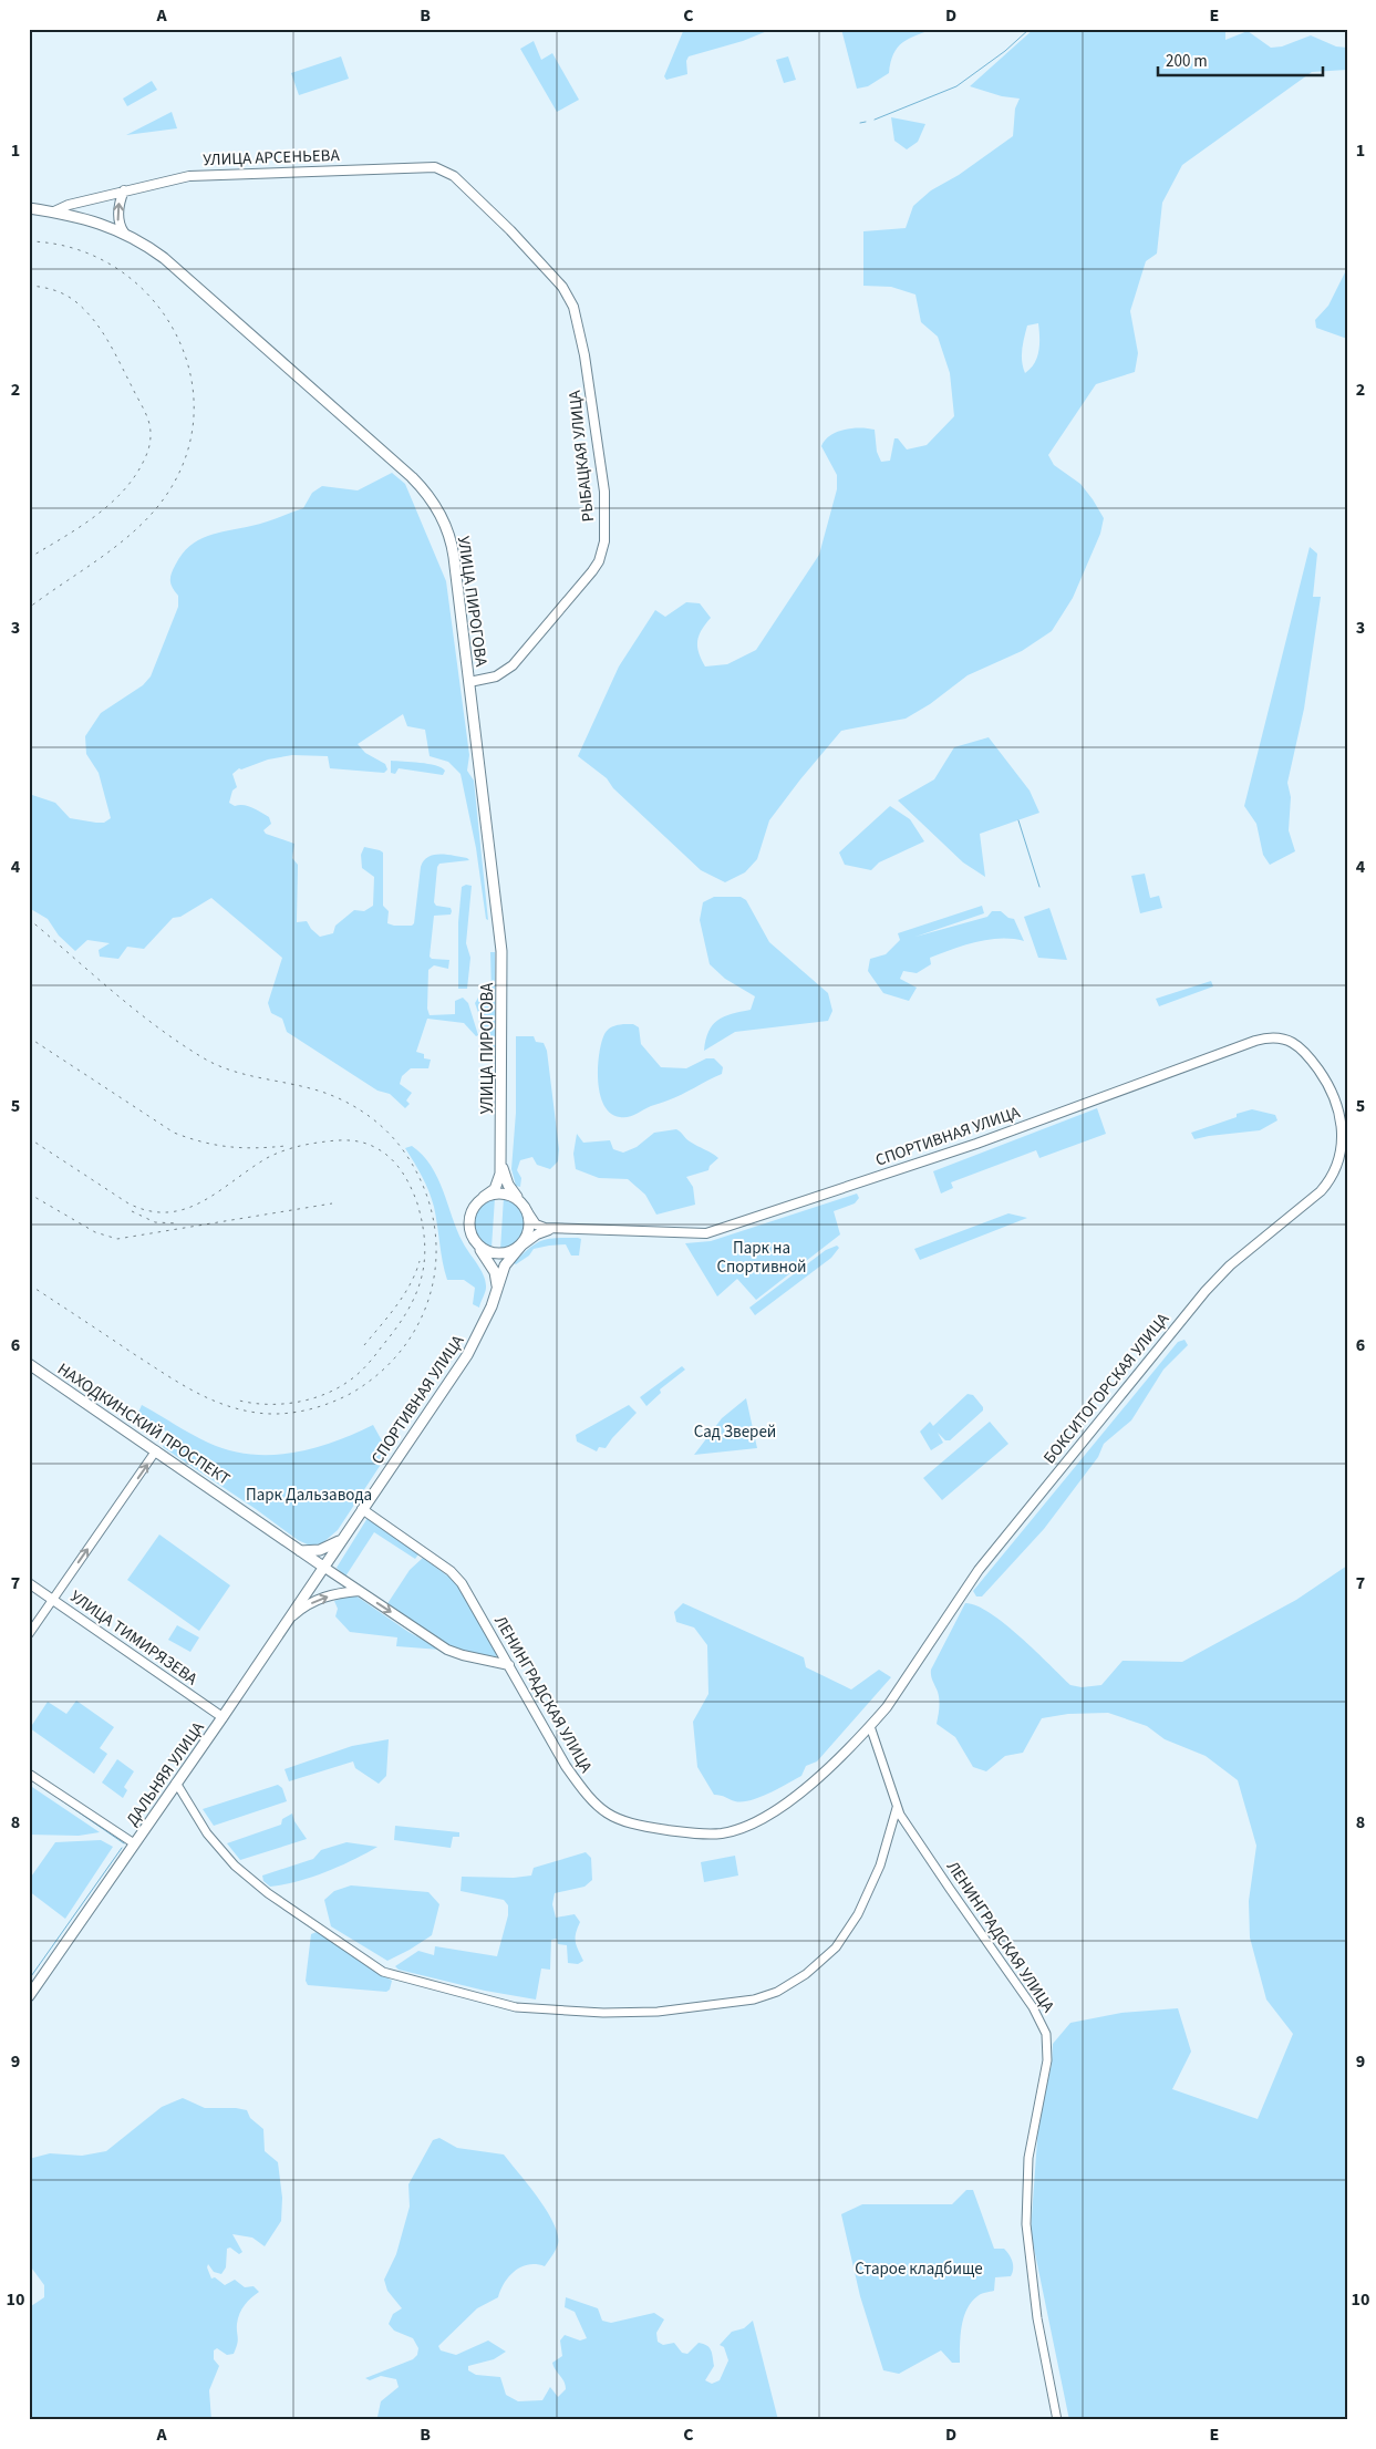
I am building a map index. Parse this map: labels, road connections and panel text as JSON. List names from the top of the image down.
{
  "streets": {
    "main road": [
      "УЛИЦА АРСЕНЬЕВА",
      "РЫБАЦКАЯ УЛИЦА",
      "УЛИЦА ПИРОГОВА",
      "СПОРТИВНАЯ УЛИЦА",
      "БОКСИТОГОРСКАЯ УЛИЦА",
      "НАХОДКИНСКИЙ ПРОСПЕКТ",
      "УЛИЦА ТИМИРЯЗЕВА",
      "ЛЕНИНГРАДСКАЯ УЛИЦА",
      "ДАЛЬНЯЯ УЛИЦА"
    ]
  },
  "crossings": [
    ["УЛИЦА АРСЕНЬЕВА", "РЫБАЦКАЯ УЛИЦА"],
    ["УЛИЦА АРСЕНЬЕВА", "УЛИЦА ПИРОГОВА"],
    ["РЫБАЦКАЯ УЛИЦА", "УЛИЦА ПИРОГОВА"],
    ["УЛИЦА ПИРОГОВА", "СПОРТИВНАЯ УЛИЦА"],
    ["СПОРТИВНАЯ УЛИЦА", "БОКСИТОГОРСКАЯ УЛИЦА"],
    ["СПОРТИВНАЯ УЛИЦА", "НАХОДКИНСКИЙ ПРОСПЕКТ"],
    ["СПОРТИВНАЯ УЛИЦА", "ЛЕНИНГРАДСКАЯ УЛИЦА"],
    ["СПОРТИВНАЯ УЛИЦА", "ДАЛЬНЯЯ УЛИЦА"],
    ["БОКСИТОГОРСКАЯ УЛИЦА", "ЛЕНИНГРАДСКАЯ УЛИЦА"],
    ["НАХОДКИНСКИЙ ПРОСПЕКТ", "ДАЛЬНЯЯ УЛИЦА"],
    ["УЛИЦА ТИМИРЯЗЕВА", "ДАЛЬНЯЯ УЛИЦА"]
  ],
  "parks": [
    "Парк на Спортивной",
    "Сад Зверей",
    "Парк Дальзавода",
    "Старое кладбище"
  ],
  "scale_bar": "200 m",
  "grid": {
    "columns": [
      "A",
      "B",
      "C",
      "D",
      "E"
    ],
    "rows": [
      "1",
      "2",
      "3",
      "4",
      "5",
      "6",
      "7",
      "8",
      "9",
      "10"
    ]
  }
}
